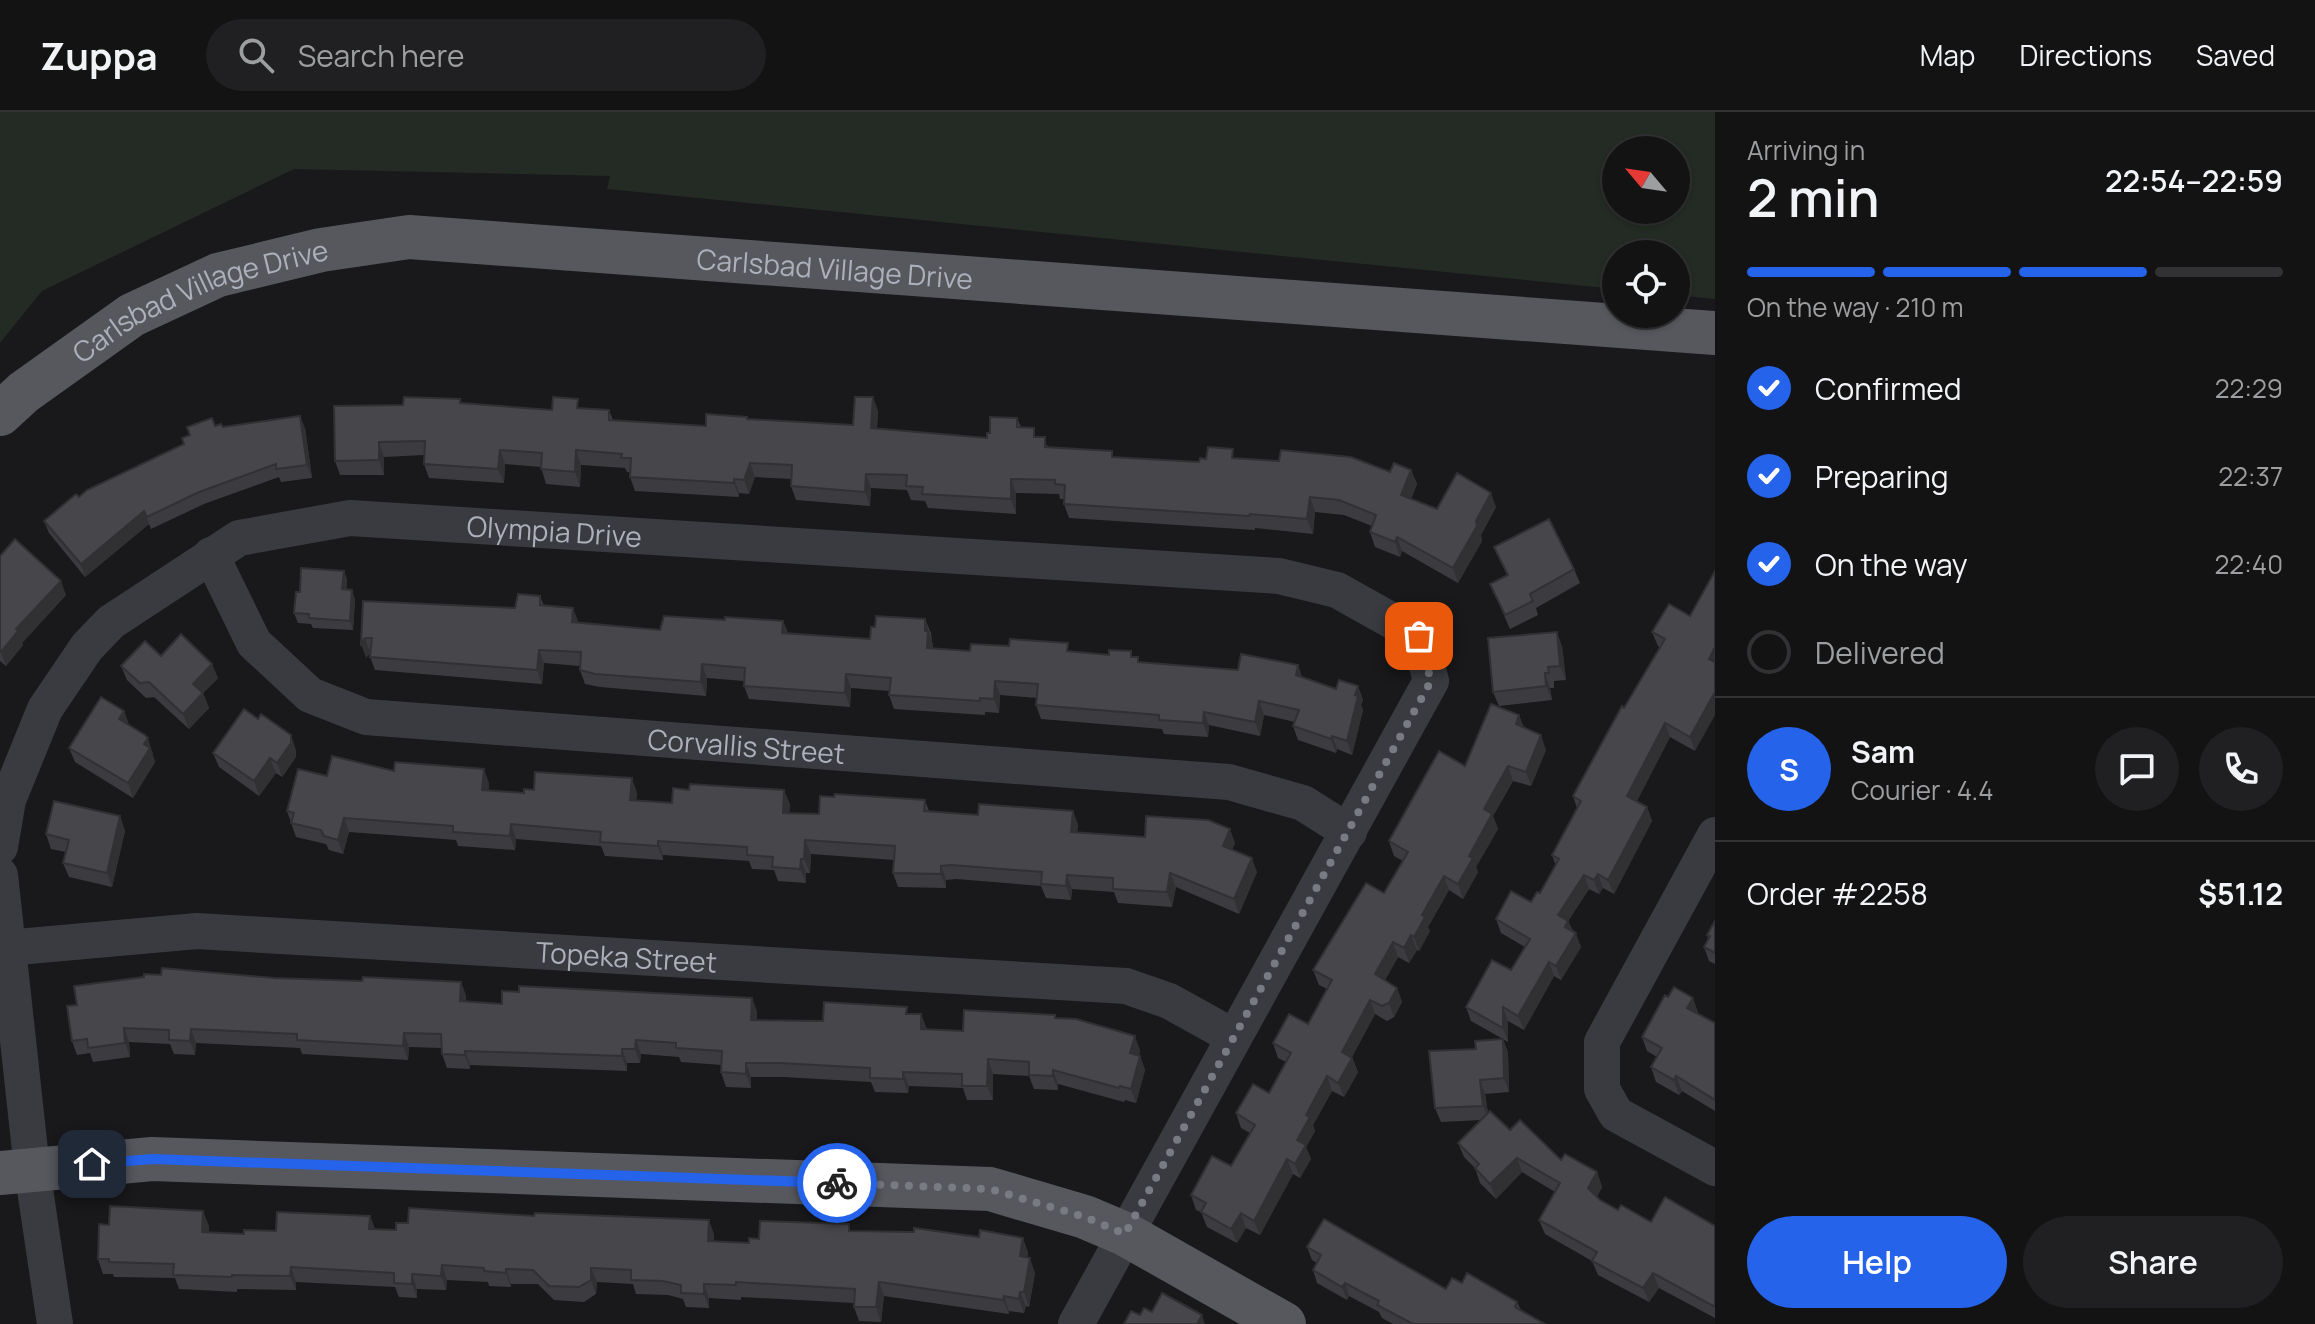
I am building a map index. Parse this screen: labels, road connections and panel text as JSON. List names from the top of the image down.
{
  "streets": {
    "main road": ["Carlsbad Village Drive"],
    "street": ["Olympia Drive", "Corvallis Street", "Topeka Street"]
  },
  "crossings": [
    ["Olympia Drive", "Corvallis Street"],
    ["Olympia Drive", "Topeka Street"]
  ],
  "north": "top left",
  "page": {
    "header": "Zuppa",
    "search": "Search here",
    "nav": ["Map", "Directions", "Saved"],
    "heading": ["2 min", "Arriving in", "22:54–22:59"],
    "panel": [
      "Sam",
      "Courier · 4.4",
      "Order #2258",
      "$51.12"
    ],
    "bar": "On the way · 210 m",
    "list": [
      ["Confirmed", "22:29"],
      ["Preparing", "22:37"],
      ["On the way", "22:40"],
      "Delivered"
    ],
    "round": "S",
    "buttons": ["Help", "Share"]
  }
}
